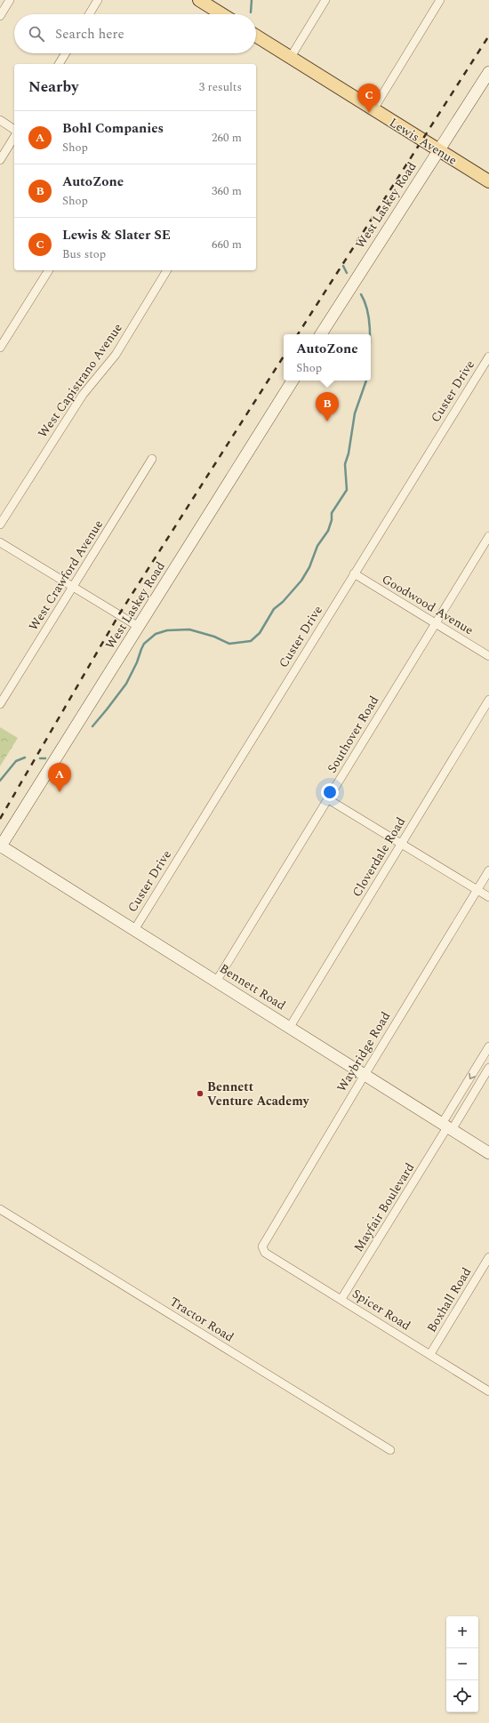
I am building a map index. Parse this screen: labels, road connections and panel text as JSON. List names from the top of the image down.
{
  "streets": {
    "main road": ["Lewis Avenue", "West Laskey Road", "Bennett Road"],
    "street": [
      "West Capistrano Avenue",
      "Custer Drive",
      "West Crawford Avenue",
      "Goodwood Avenue",
      "Southover Road",
      "Cloverdale Road",
      "Waybridge Road",
      "Mayfair Boulevard",
      "Boxhall Road",
      "Spicer Road",
      "Tractor Road"
    ]
  },
  "crossings": [
    ["Lewis Avenue", "West Laskey Road"],
    ["West Laskey Road", "Bennett Road"],
    ["Custer Drive", "Goodwood Avenue"],
    ["Custer Drive", "Bennett Road"],
    ["Goodwood Avenue", "Southover Road"],
    ["Southover Road", "Bennett Road"],
    ["Cloverdale Road", "Bennett Road"],
    ["Bennett Road", "Waybridge Road"],
    ["Bennett Road", "Mayfair Boulevard"],
    ["Waybridge Road", "Spicer Road"],
    ["Mayfair Boulevard", "Spicer Road"],
    ["Boxhall Road", "Spicer Road"]
  ],
  "places": ["Bennett Venture Academy"],
  "page": {
    "search": "Search here",
    "heading": ["Nearby", "3 results"],
    "pins": ["C", "B", "A"],
    "list": [
      {
        "mark": "A",
        "name": "Bohl Companies",
        "note": "Shop",
        "value": "260 m"
      },
      {
        "mark": "B",
        "name": "AutoZone",
        "note": "Shop",
        "value": "360 m"
      },
      {
        "mark": "C",
        "name": "Lewis & Slater SE",
        "note": "Bus stop",
        "value": "660 m"
      }
    ],
    "popup": ["AutoZone", "Shop"],
    "map_buttons": ["+", "−"]
  }
}
